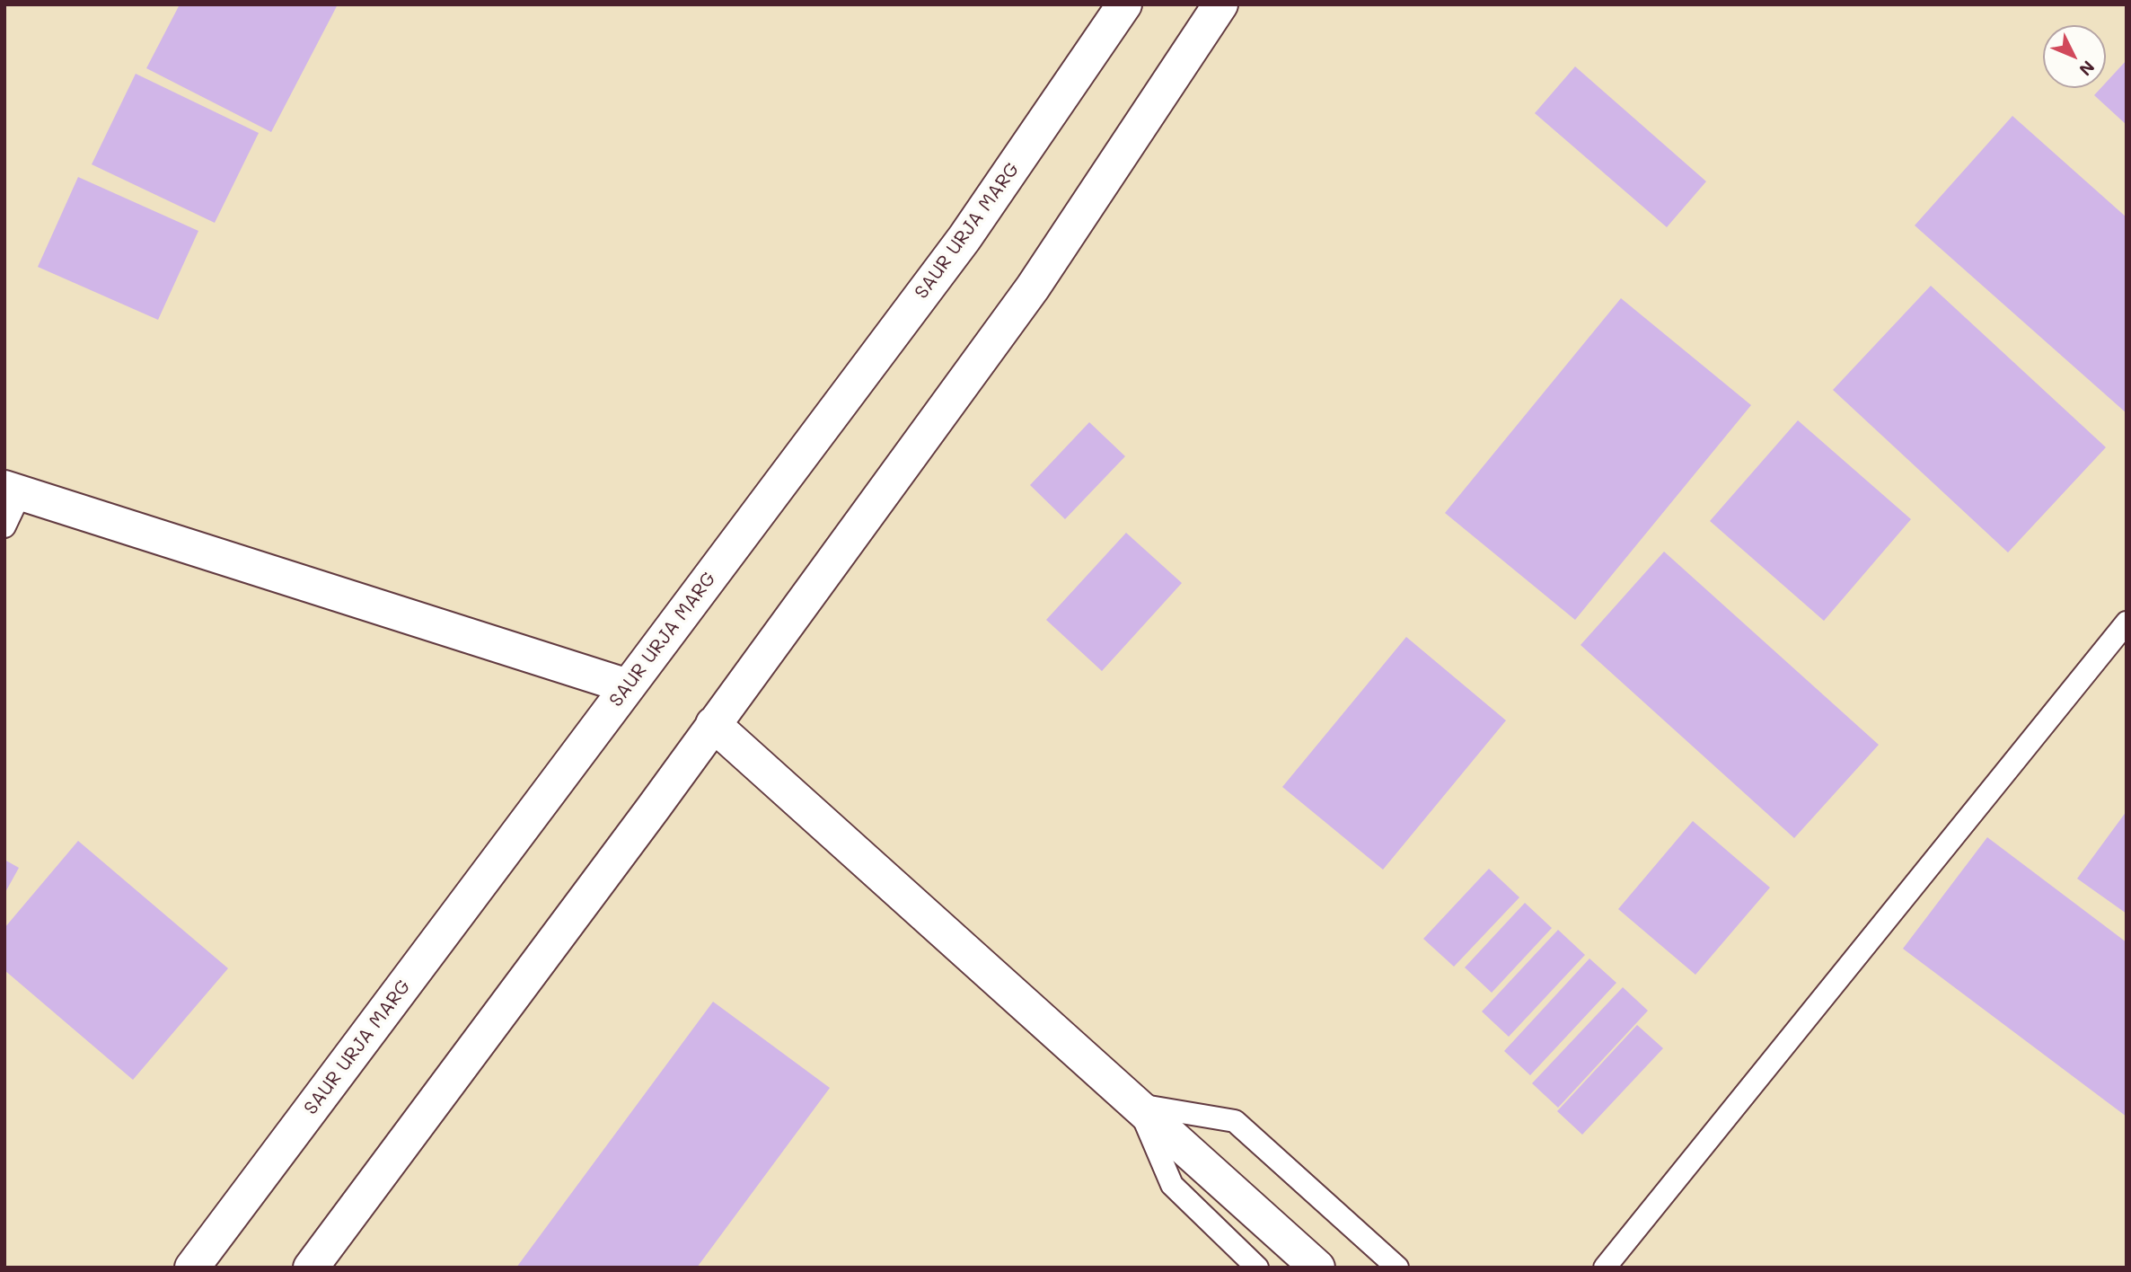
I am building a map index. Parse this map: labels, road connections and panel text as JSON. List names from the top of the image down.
{
  "streets": {
    "street": ["SAUR URJA MARG"]
  },
  "north": "bottom right"
}
